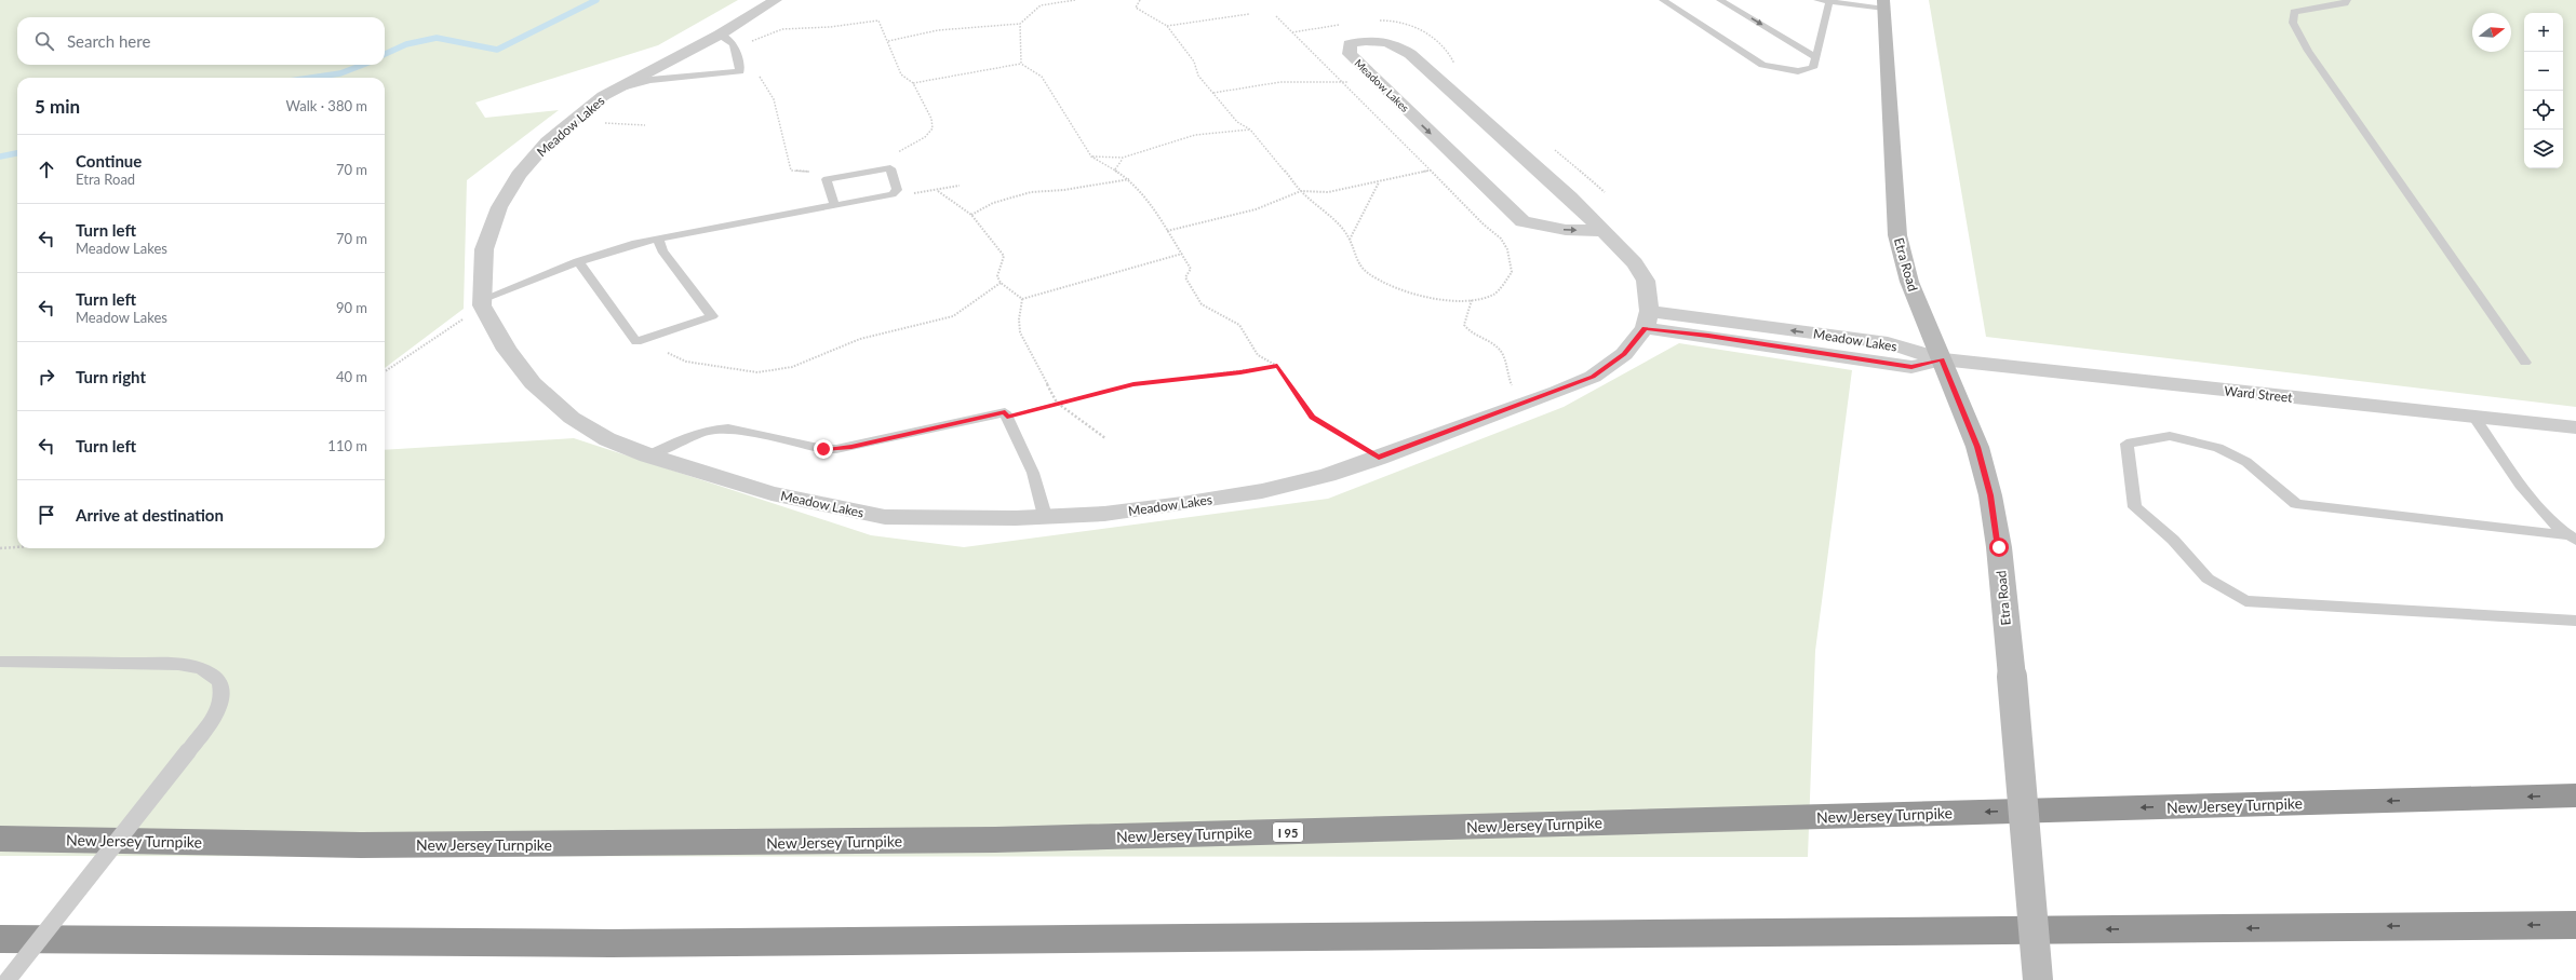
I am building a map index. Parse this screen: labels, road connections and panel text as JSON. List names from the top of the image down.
{
  "streets": {
    "highway": ["New Jersey Turnpike", "I 95"],
    "main road": ["Etra Road"],
    "street": ["Meadow Lakes", "Ward Street"]
  },
  "crossings": [
    ["Meadow Lakes", "Etra Road"],
    ["Meadow Lakes", "Ward Street"],
    ["Etra Road", "Ward Street"]
  ],
  "north": "right",
  "page": {
    "map_buttons": ["+", "−"],
    "search": "Search here",
    "heading": ["5 min", "Walk · 380 m"],
    "list": [
      ["Continue", "Etra Road", "70 m"],
      ["Turn left", "Meadow Lakes", "70 m"],
      ["Turn left", "Meadow Lakes", "90 m"],
      ["Turn right", "40 m"],
      ["Turn left", "110 m"],
      "Arrive at destination"
    ]
  }
}
